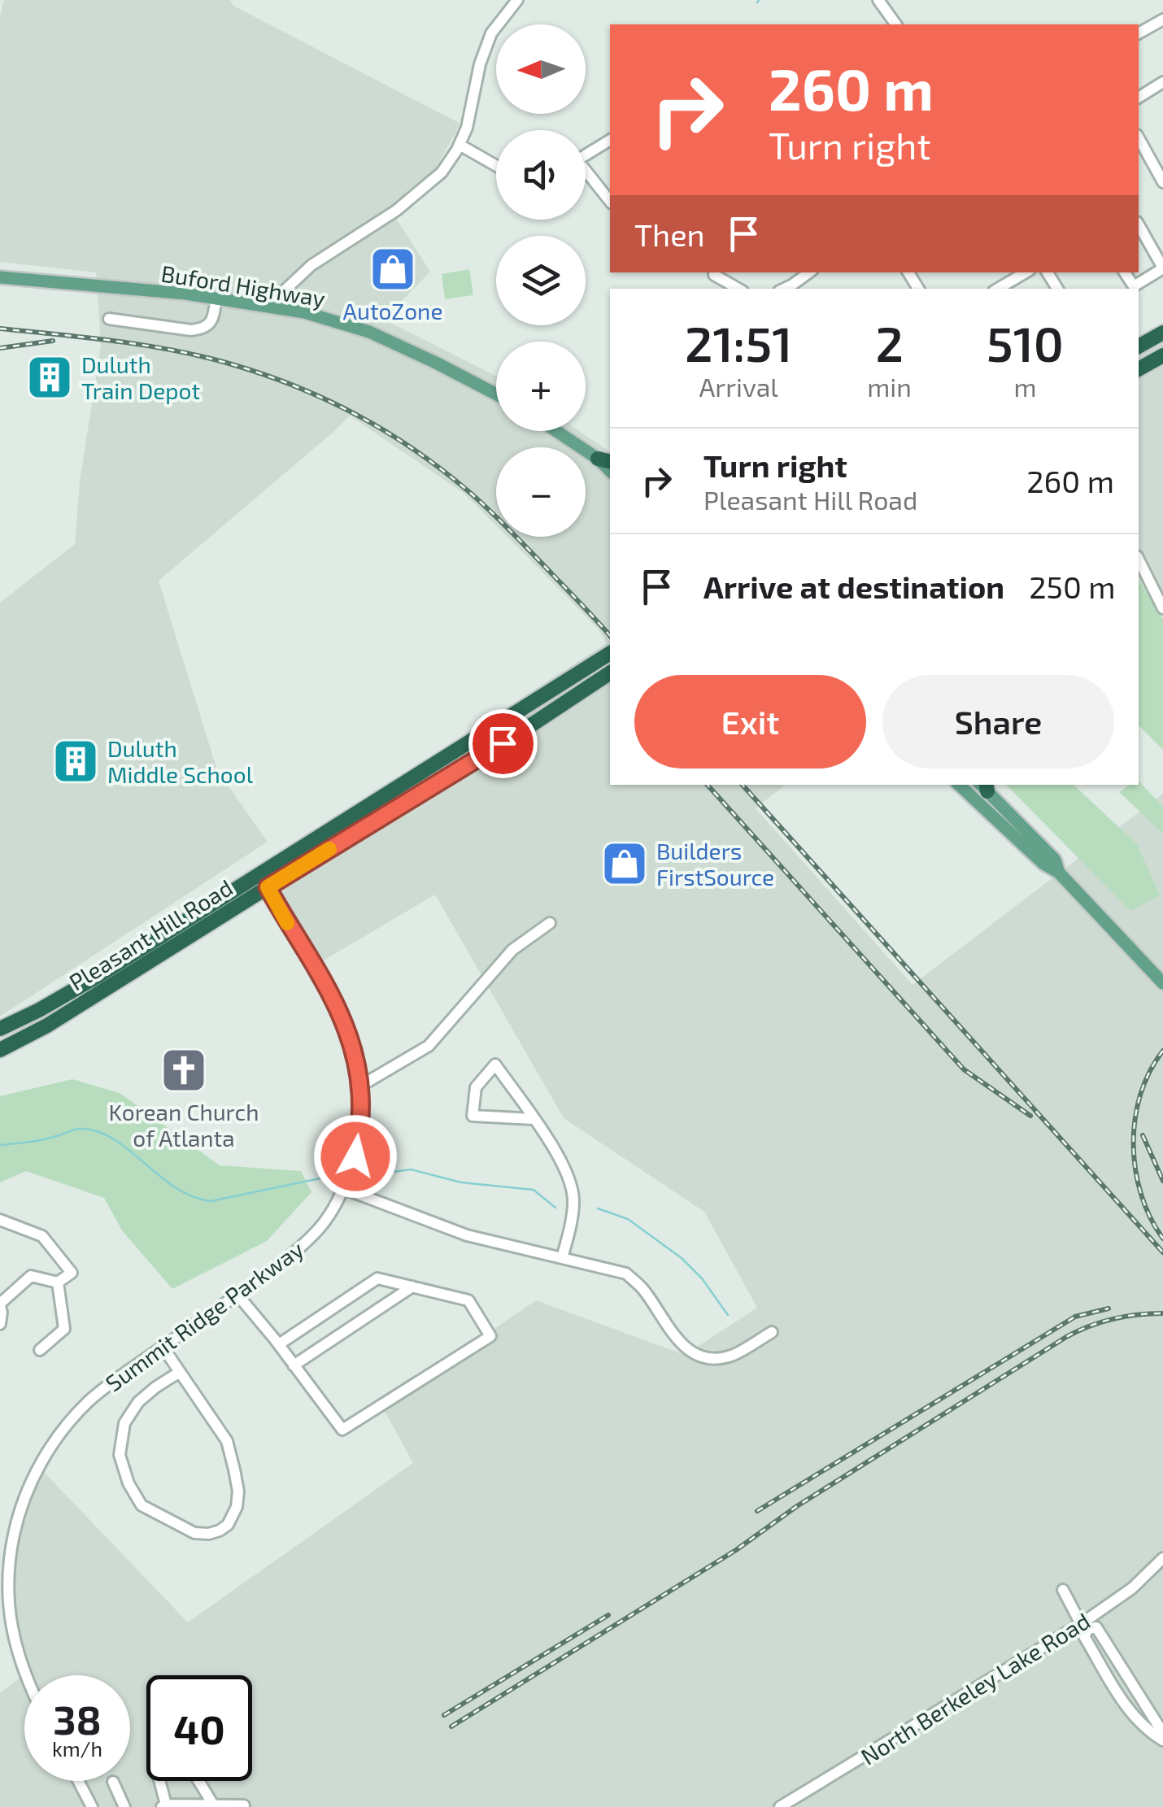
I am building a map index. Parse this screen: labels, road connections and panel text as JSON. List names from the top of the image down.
{
  "streets": {
    "highway": ["Pleasant Hill Road"],
    "main road": ["Buford Highway"],
    "street": ["Summit Ridge Parkway", "North Berkeley Lake Road"]
  },
  "crossings": [
    ["Pleasant Hill Road", "Summit Ridge Parkway"]
  ],
  "places": {
    "shop": ["AutoZone", "Builders FirstSource"],
    "building": ["Duluth Train Depot", "Duluth Middle School"],
    "church": ["Korean Church of Atlanta"]
  },
  "north": "left",
  "page": {
    "map_buttons": ["+", "−"],
    "turn": ["260 m", "Turn right"],
    "then": "Then",
    "eta": [
      "21:51",
      "Arrival",
      "2",
      "min",
      "510",
      "m"
    ],
    "list": [
      {
        "name": "Turn right",
        "note": "Pleasant Hill Road",
        "value": "260 m"
      },
      {
        "name": "Arrive at destination",
        "value": "250 m"
      }
    ],
    "buttons": ["Exit", "Share"],
    "speed": "38 km/h",
    "limit": "40"
  }
}
